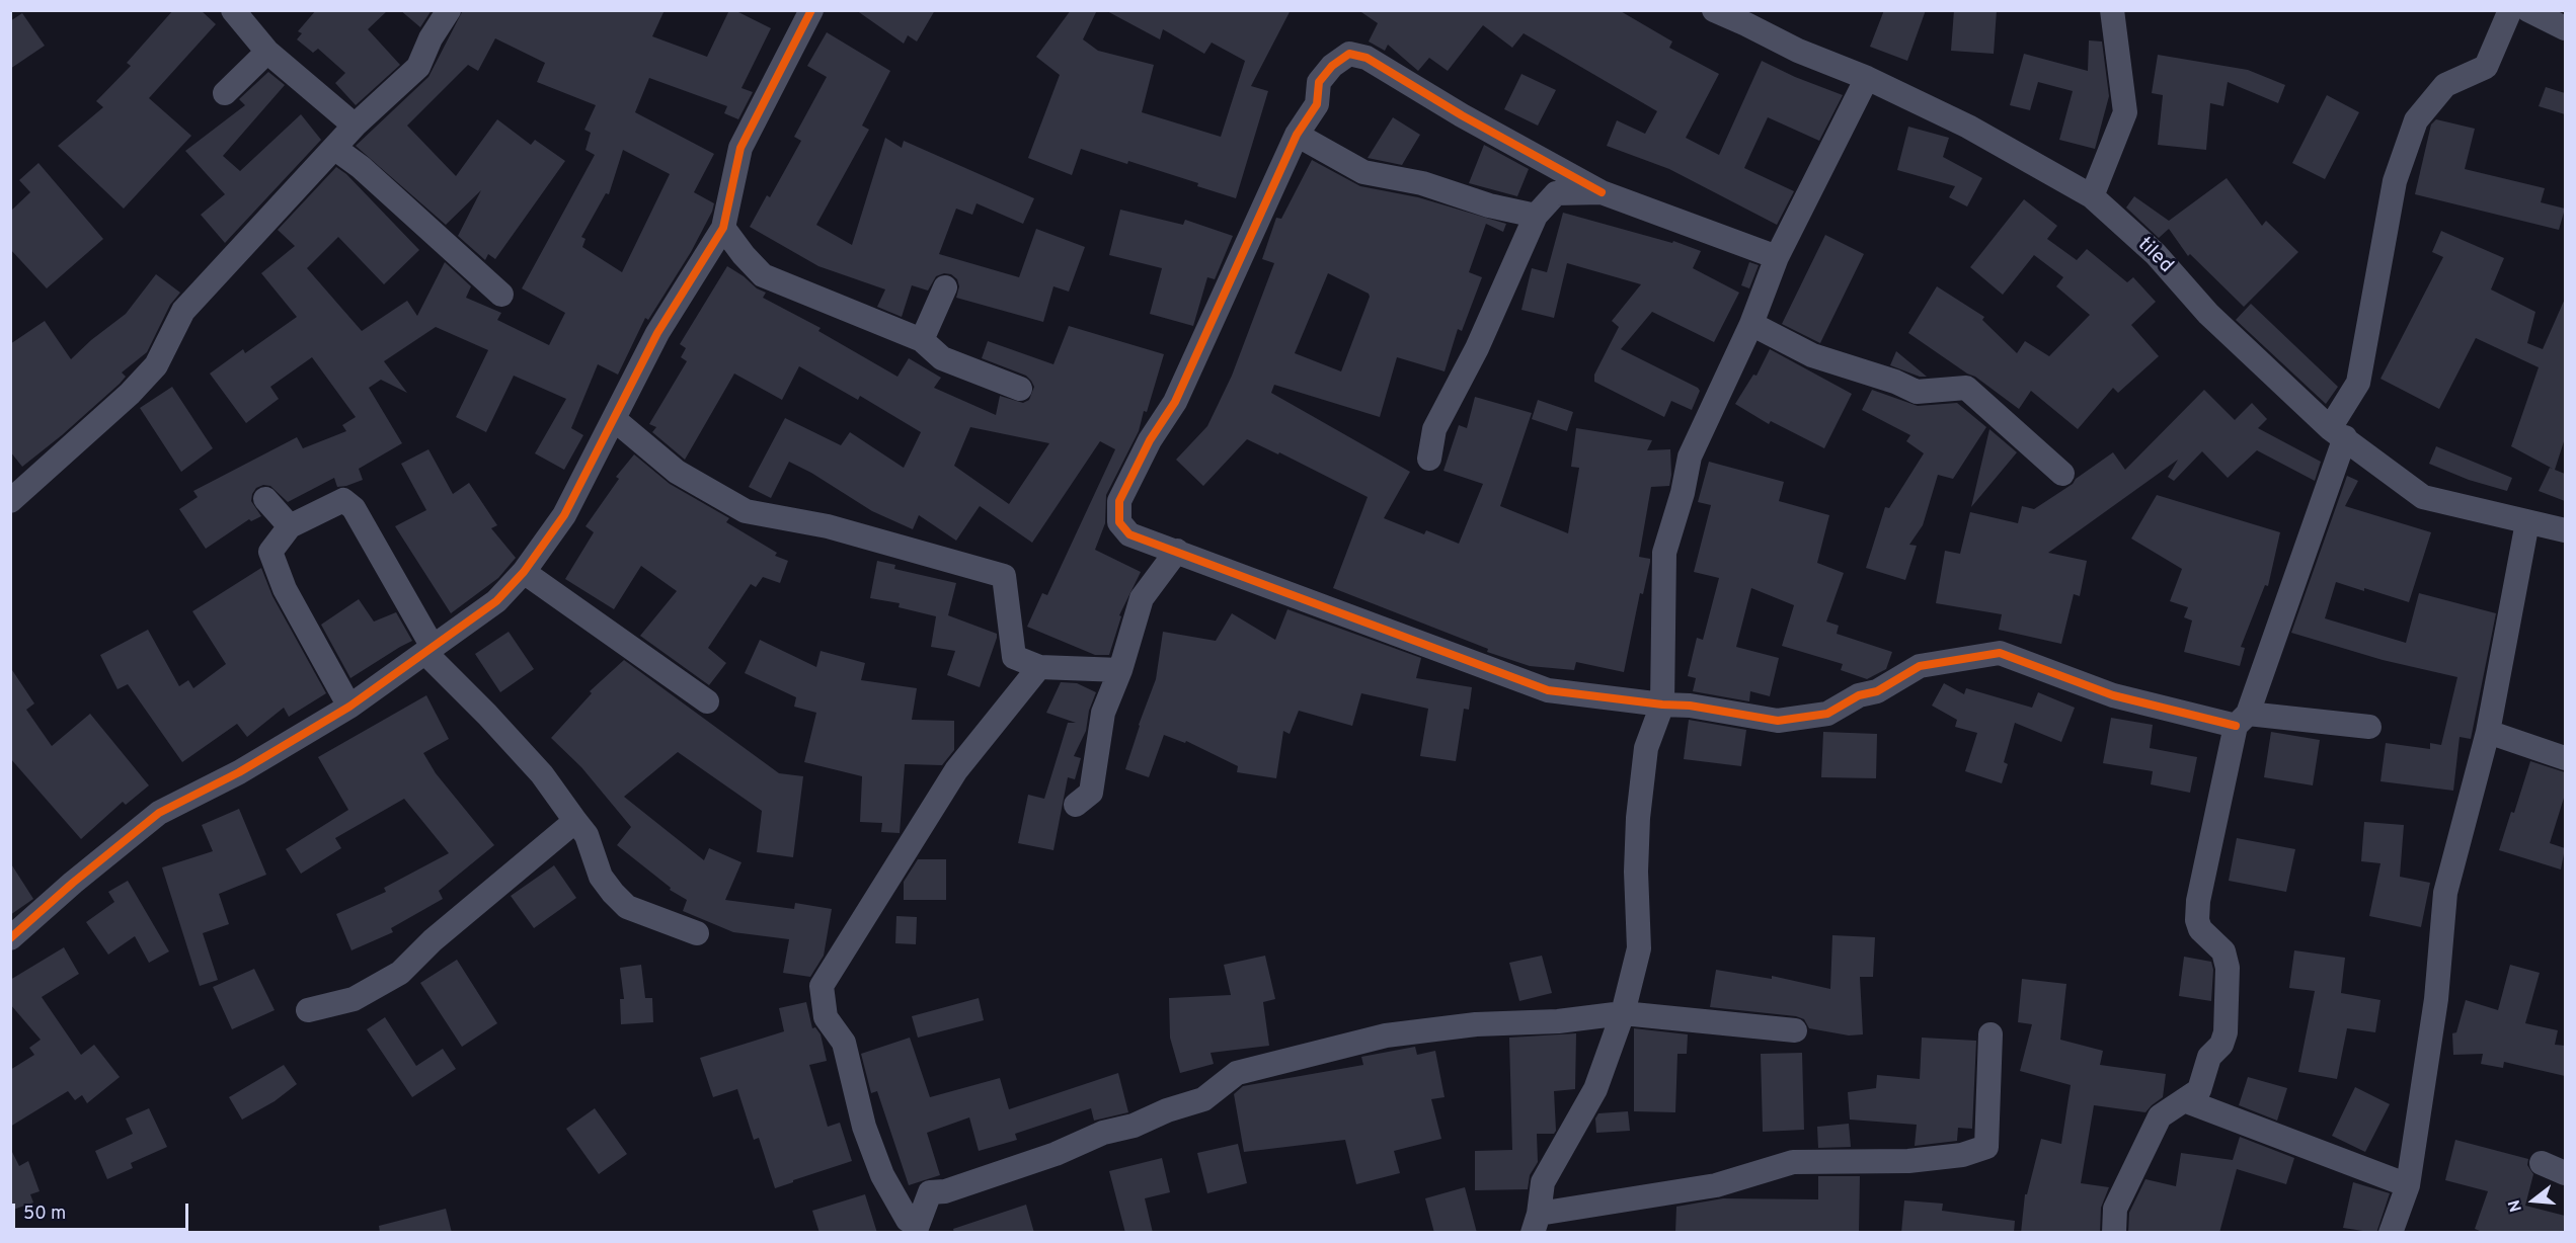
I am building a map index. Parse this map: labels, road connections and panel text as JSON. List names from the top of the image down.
{
  "streets": {
    "street": ["tiled"]
  },
  "scale_bar": "50 m",
  "north": "left"
}
